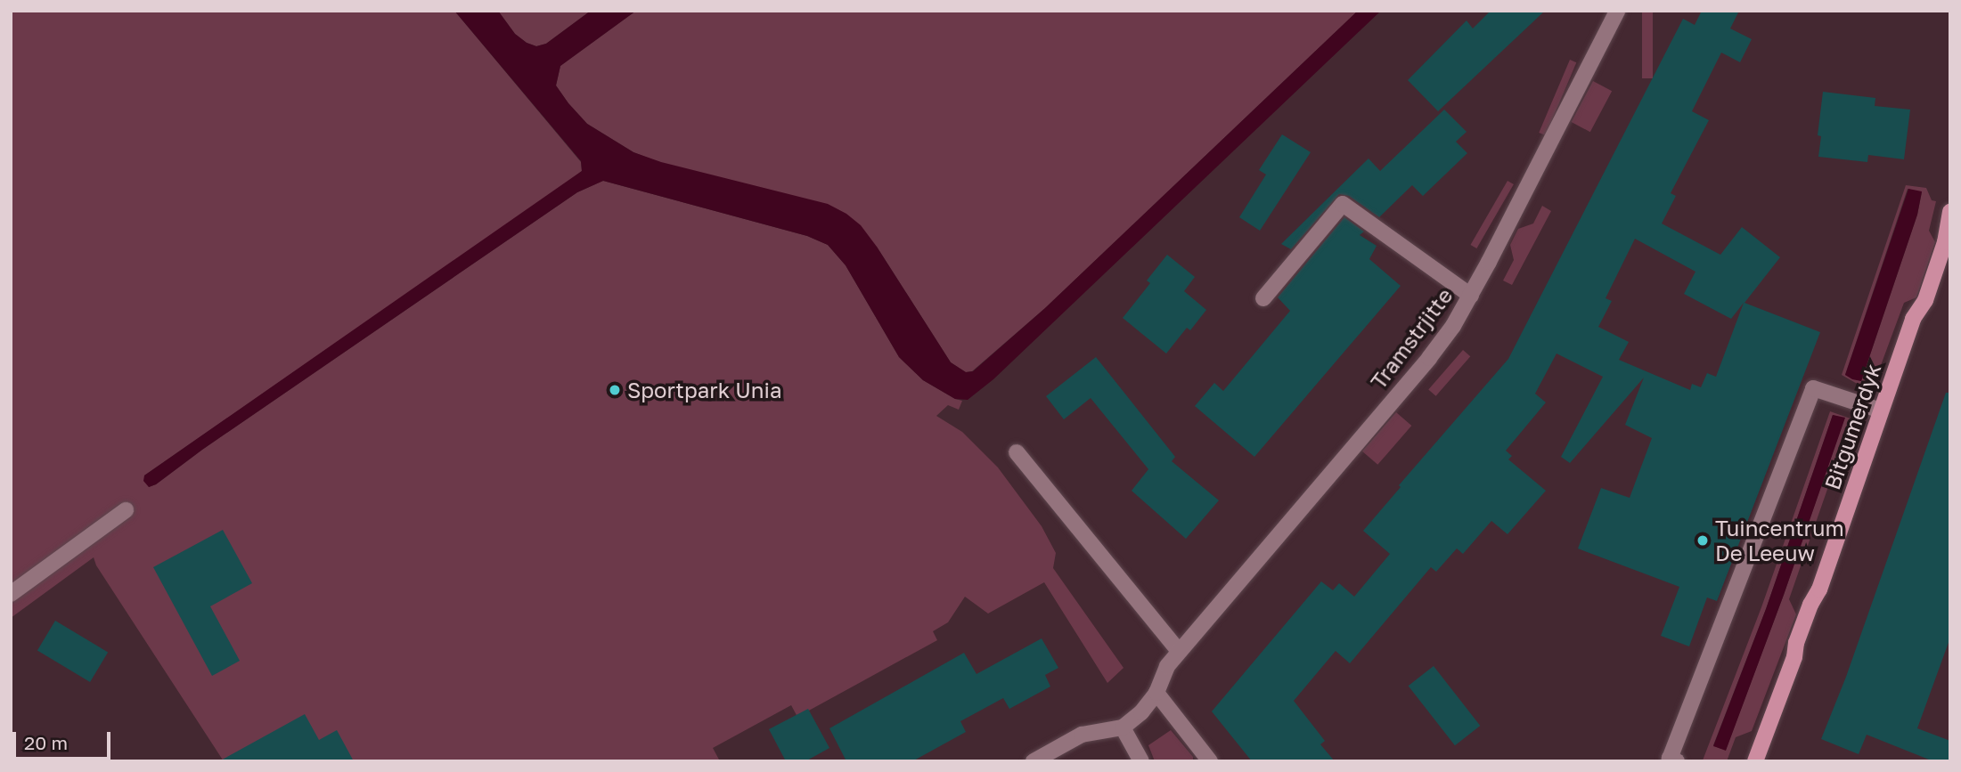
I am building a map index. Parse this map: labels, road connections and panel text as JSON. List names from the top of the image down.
{
  "streets": {
    "main road": ["Bitgumerdyk"],
    "street": ["Tramstrjitte"]
  },
  "places": ["Sportpark Unia", "Tuincentrum De Leeuw"],
  "scale_bar": "20 m"
}
